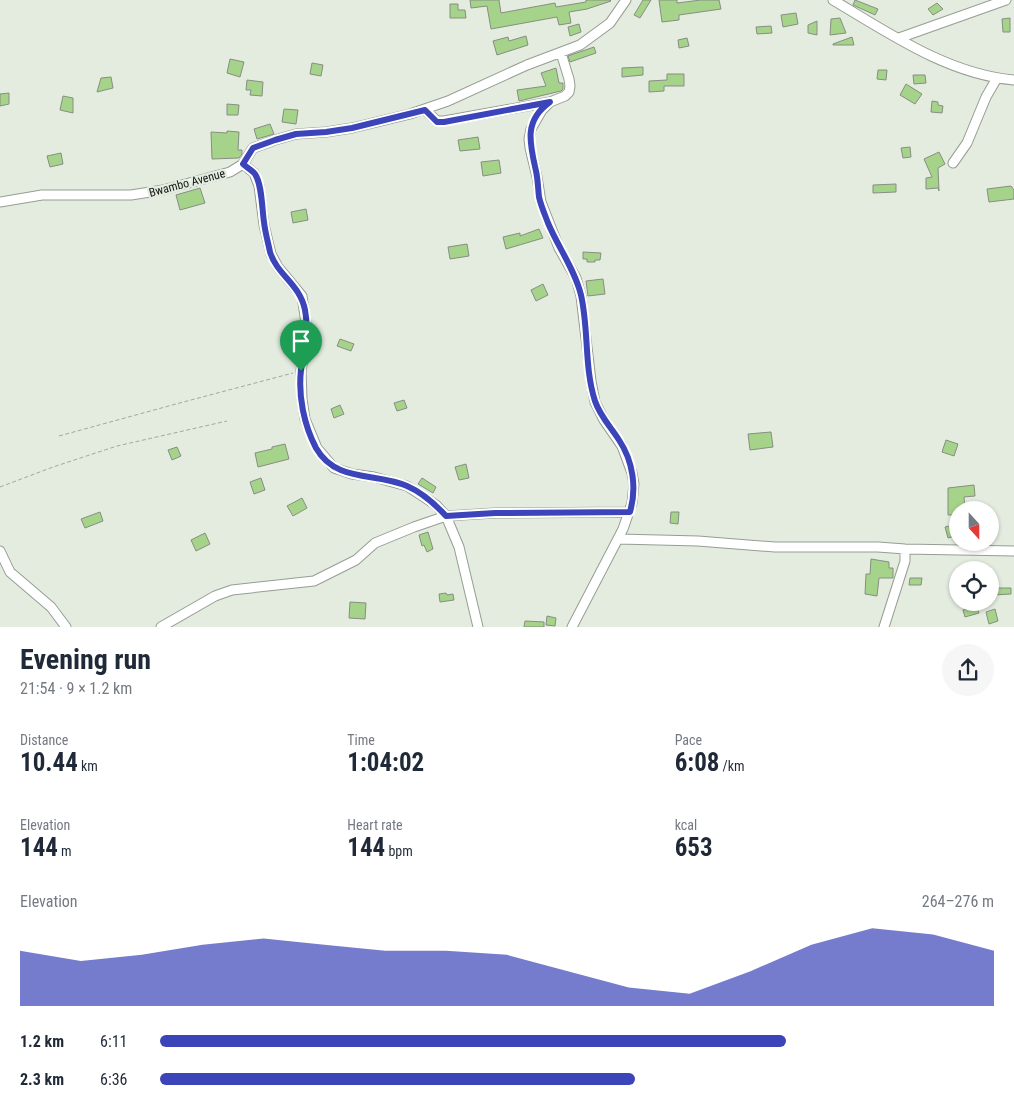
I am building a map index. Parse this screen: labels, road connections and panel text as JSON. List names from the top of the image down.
{
  "streets": {
    "street": ["Bwambo Avenue"]
  },
  "north": "bottom",
  "page": {
    "heading": ["Evening run", "21:54 · 9 × 1.2 km"],
    "stats": [
      ["Distance", "10.44 km"],
      ["Time", "1:04:02"],
      ["Pace", "6:08 /km"],
      ["Elevation", "144 m"],
      ["Heart rate", "144 bpm"],
      ["kcal", "653"]
    ],
    "chart": ["Elevation", "264–276 m"],
    "list": [
      {
        "name": "1.2 km",
        "note": "6:11"
      },
      {
        "name": "2.3 km",
        "note": "6:36"
      }
    ]
  }
}
